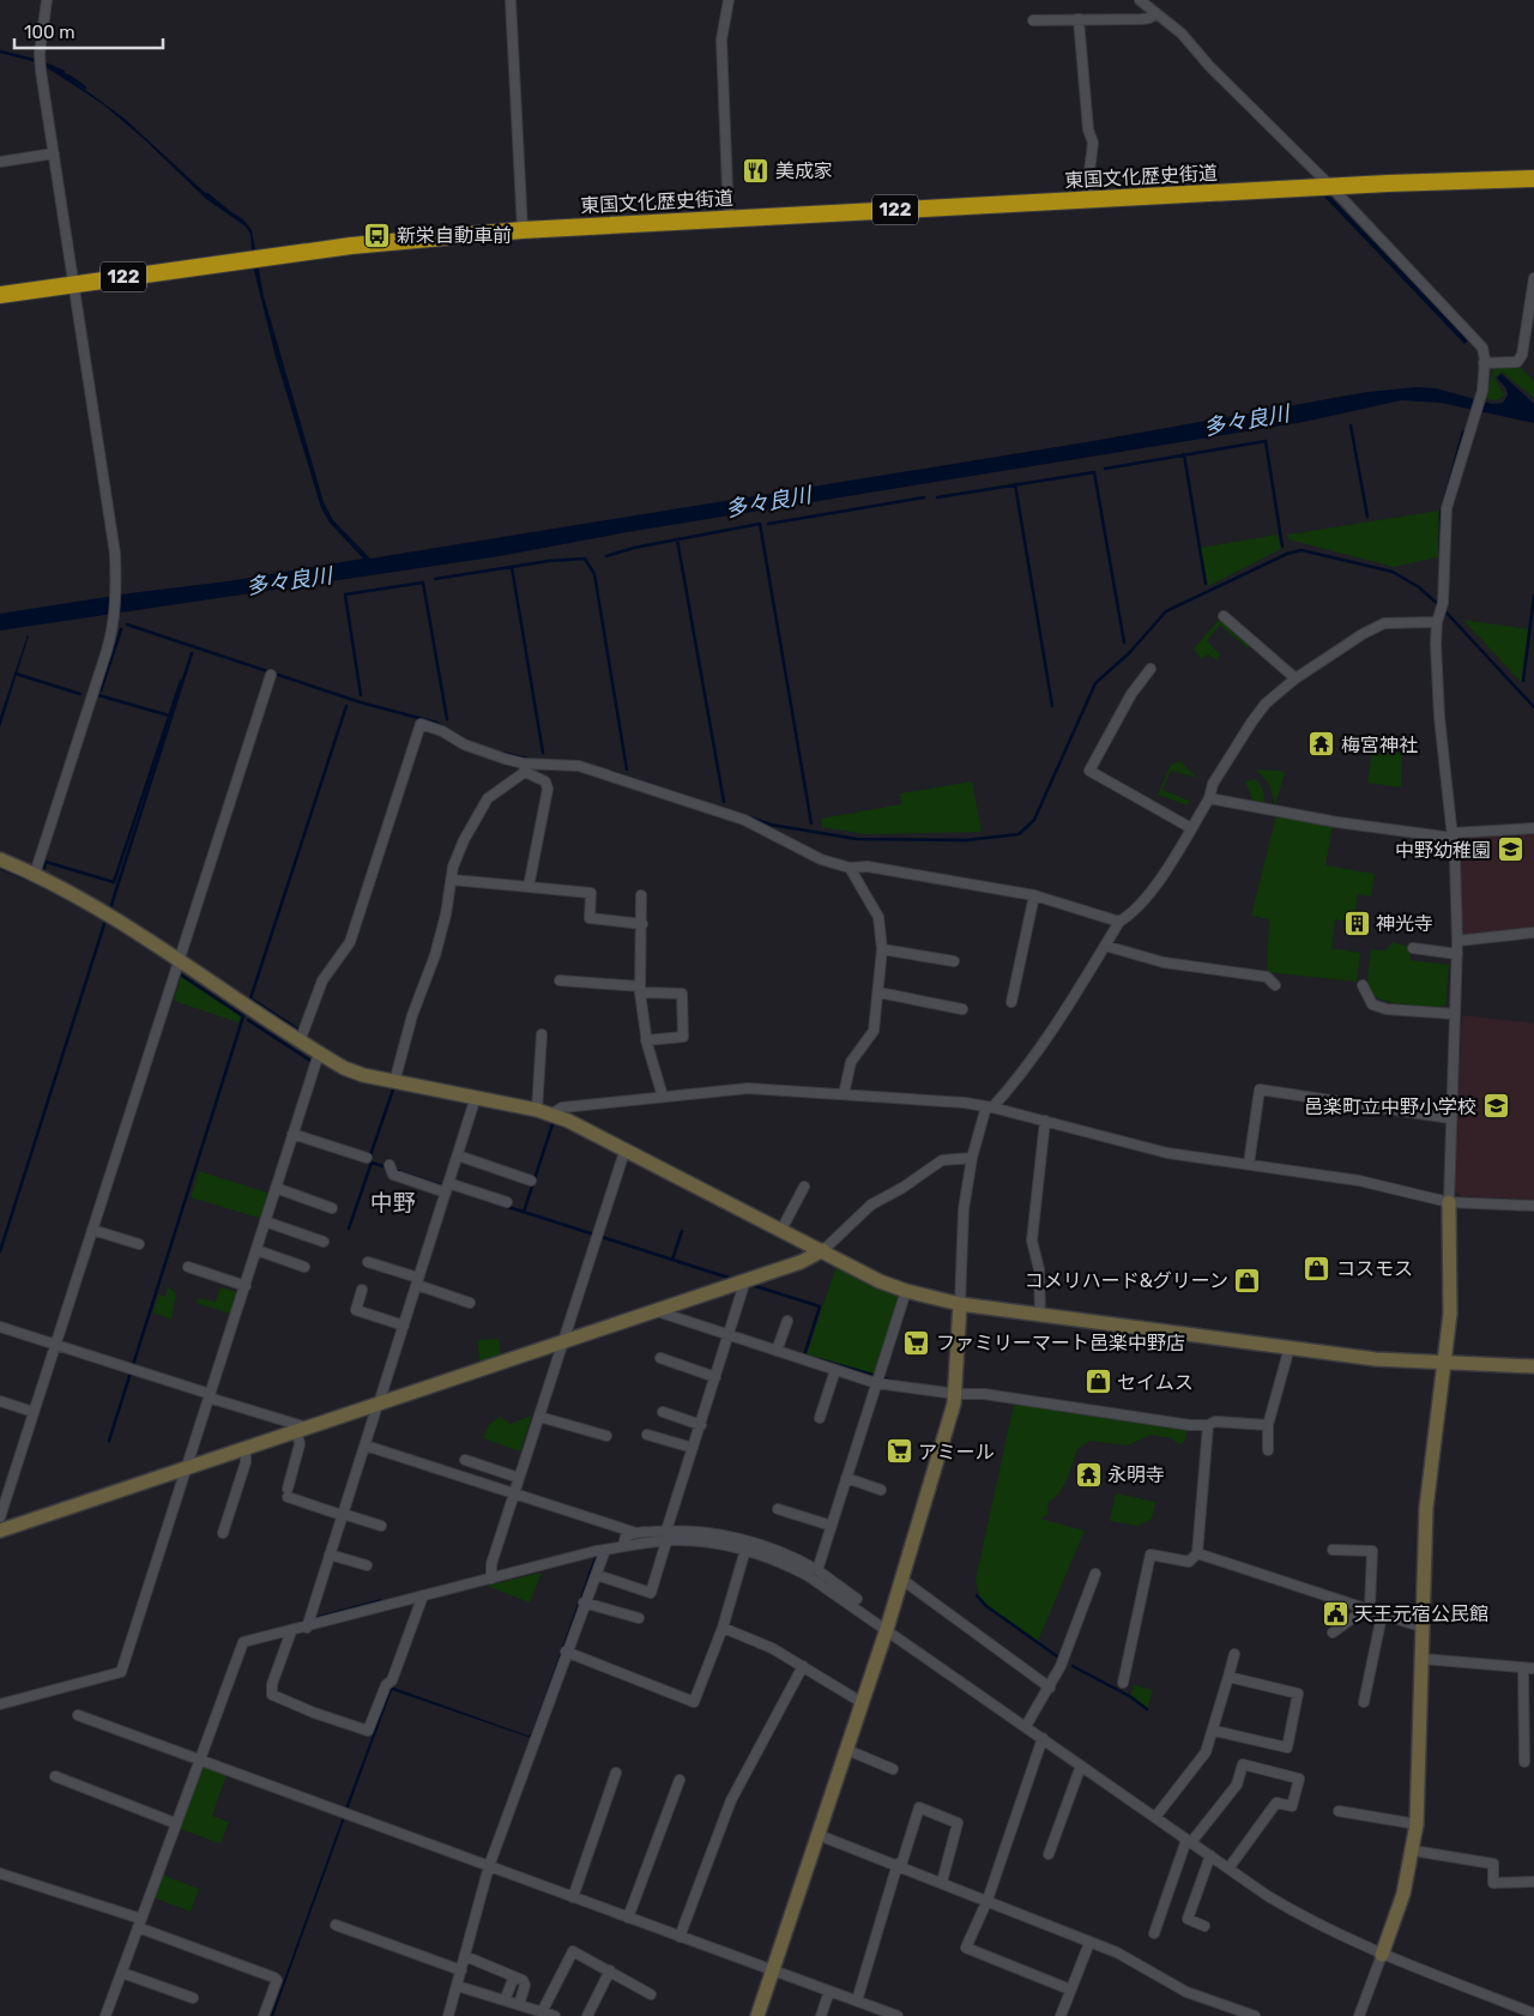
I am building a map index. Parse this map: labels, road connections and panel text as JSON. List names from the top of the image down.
{
  "streets": {
    "highway": ["東国文化歴史街道", "122"]
  },
  "districts": ["中野"],
  "water": ["多々良川"],
  "places": {
    "restaurant": ["美成家"],
    "bus stop": ["新栄自動車前"],
    "temple": ["梅宮神社", "永明寺"],
    "school or university": ["中野幼稚園", "邑楽町立中野小学校"],
    "building": ["神光寺"],
    "shop": ["コスモス", "コメリハード&グリーン", "セイムス"],
    "supermarket": ["ファミリーマート邑楽中野店", "アミール"],
    "public building": ["天王元宿公民館"]
  },
  "scale_bar": "100 m"
}
